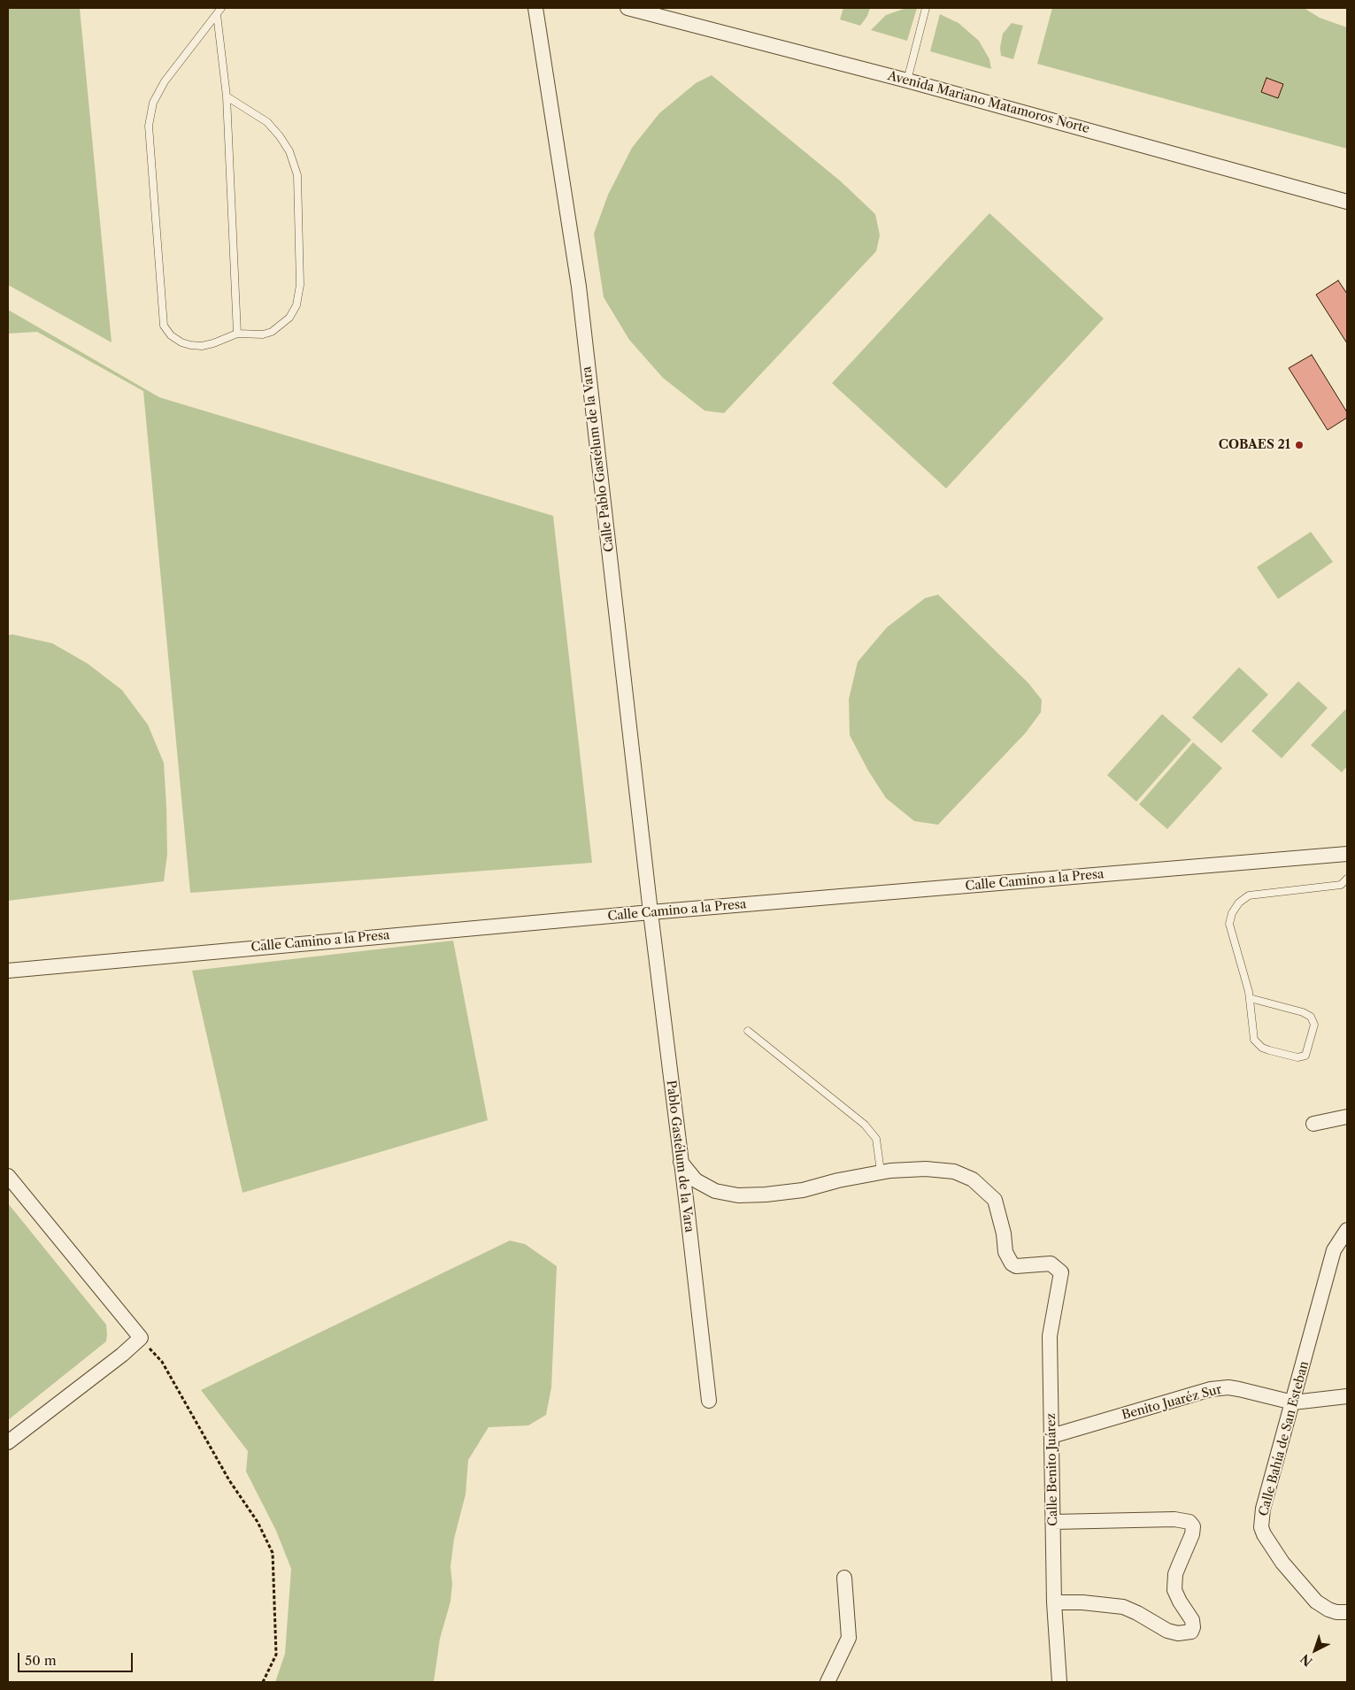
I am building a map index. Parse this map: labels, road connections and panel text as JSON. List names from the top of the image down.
{
  "streets": {
    "street": [
      "Avenida Mariano Matamoros Norte",
      "Calle Pablo Gastélum de la Vara",
      "Calle Camino a la Presa",
      "Pablo Gastélum de la Vara",
      "Benito Juaréz Sur",
      "Calle Bahía de San Esteban",
      "Calle Benito Juárez"
    ]
  },
  "crossings": [
    ["Calle Pablo Gastélum de la Vara", "Calle Camino a la Presa"],
    ["Calle Pablo Gastélum de la Vara", "Pablo Gastélum de la Vara"],
    ["Calle Camino a la Presa", "Pablo Gastélum de la Vara"],
    ["Benito Juaréz Sur", "Calle Bahía de San Esteban"],
    ["Benito Juaréz Sur", "Calle Benito Juárez"]
  ],
  "places": ["COBAES 21"],
  "scale_bar": "50 m",
  "north": "bottom left"
}
